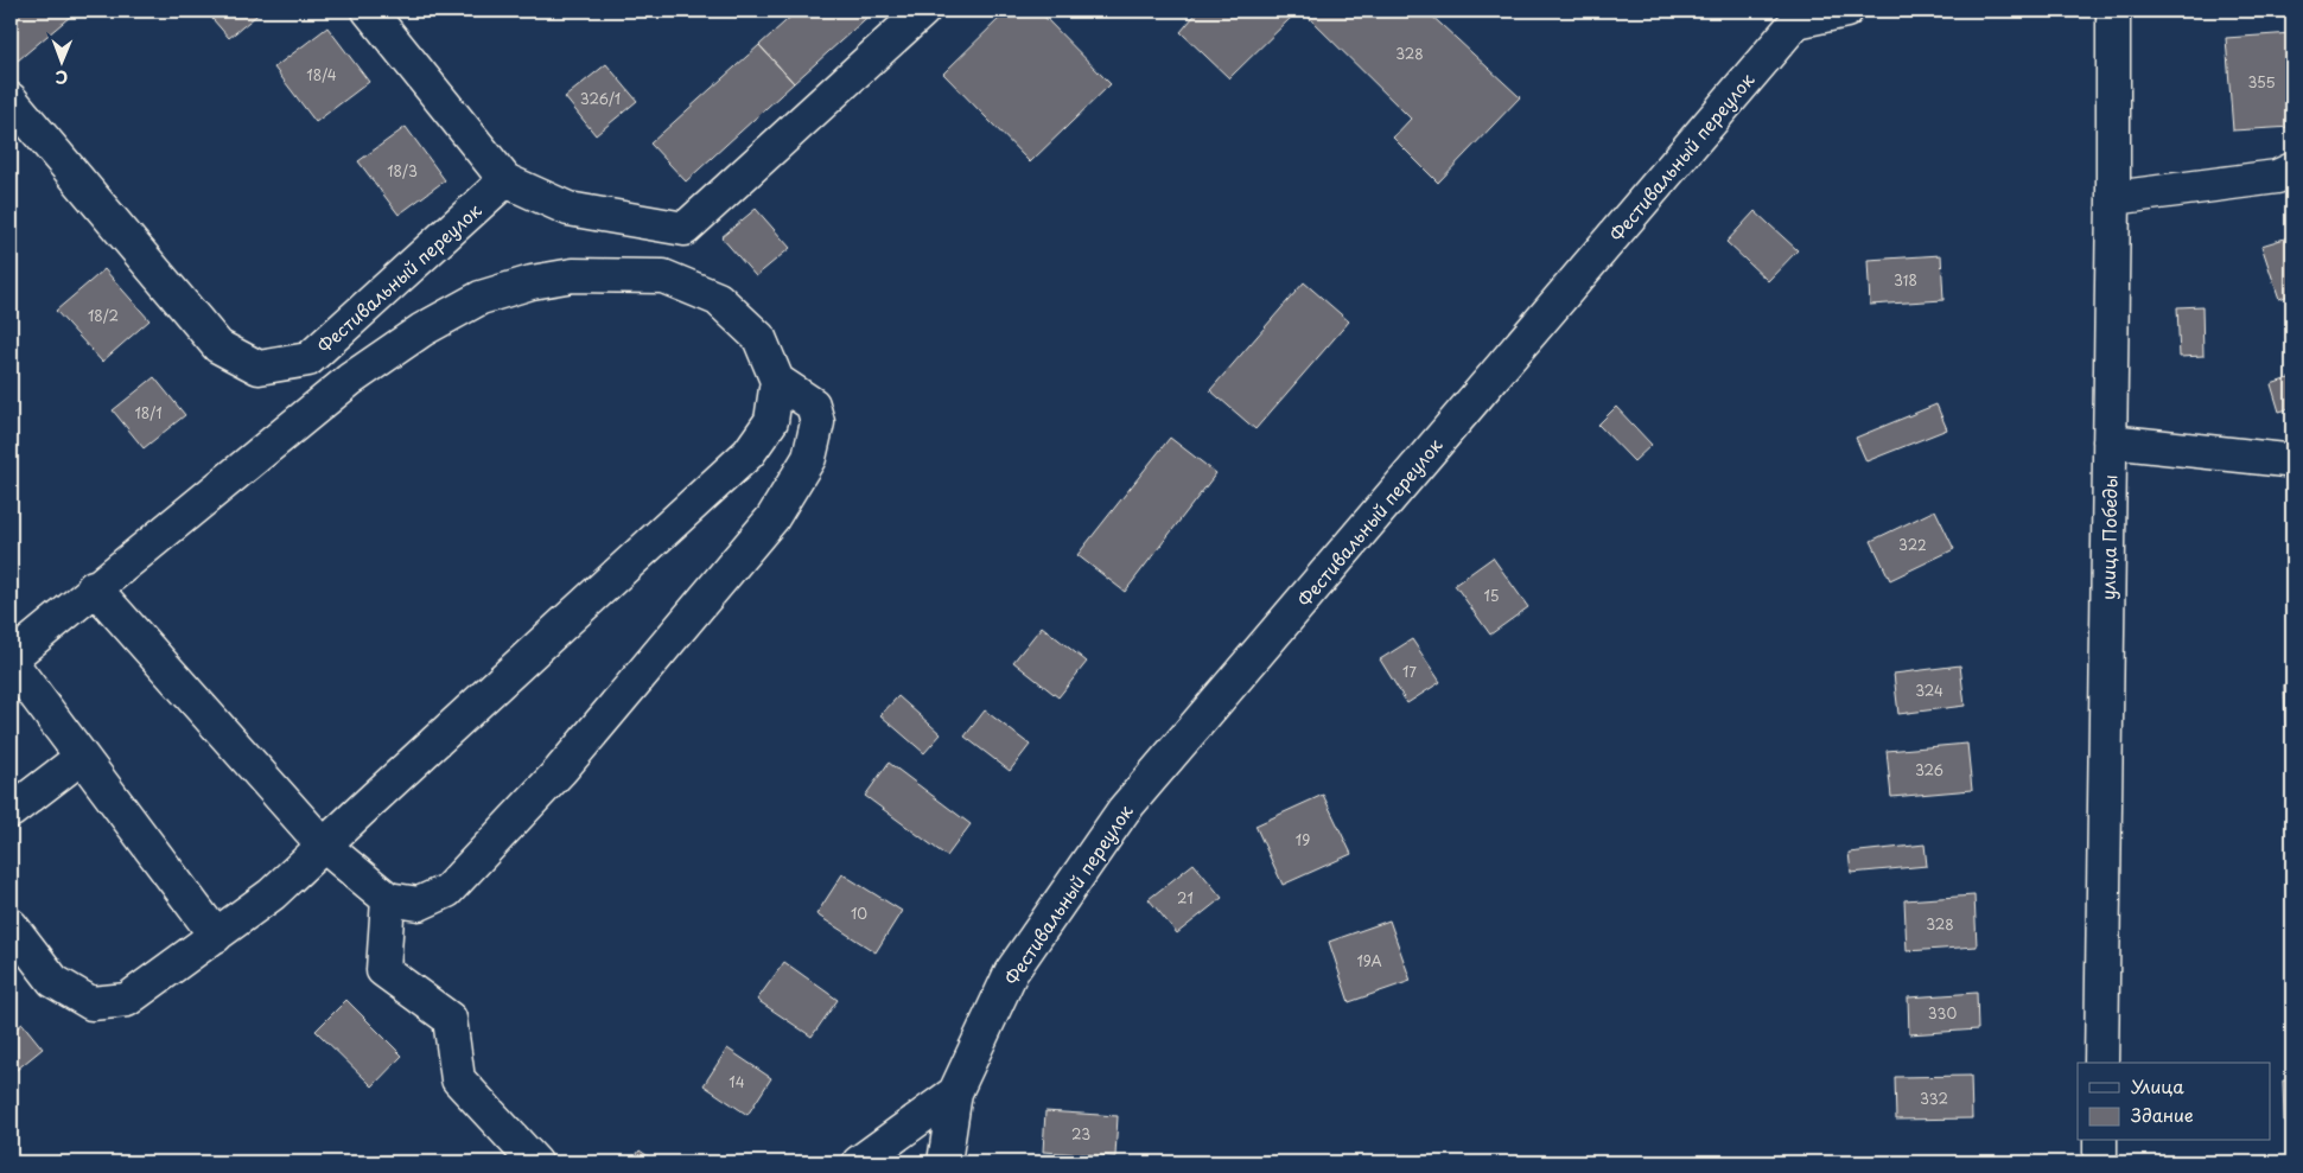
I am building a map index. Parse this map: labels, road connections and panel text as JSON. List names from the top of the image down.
{
  "streets": {
    "street": ["Фестивальный переулок", "улица Победы"]
  },
  "house_numbers": [
    "328",
    "18/4",
    "355",
    "326/1",
    "18/3",
    "318",
    "18/2",
    "18/1",
    "322",
    "15",
    "17",
    "324",
    "326",
    "19",
    "21",
    "10",
    "328",
    "19А",
    "330",
    "14",
    "332",
    "23"
  ],
  "legend": ["Улица", "Здание"],
  "north": "bottom"
}
